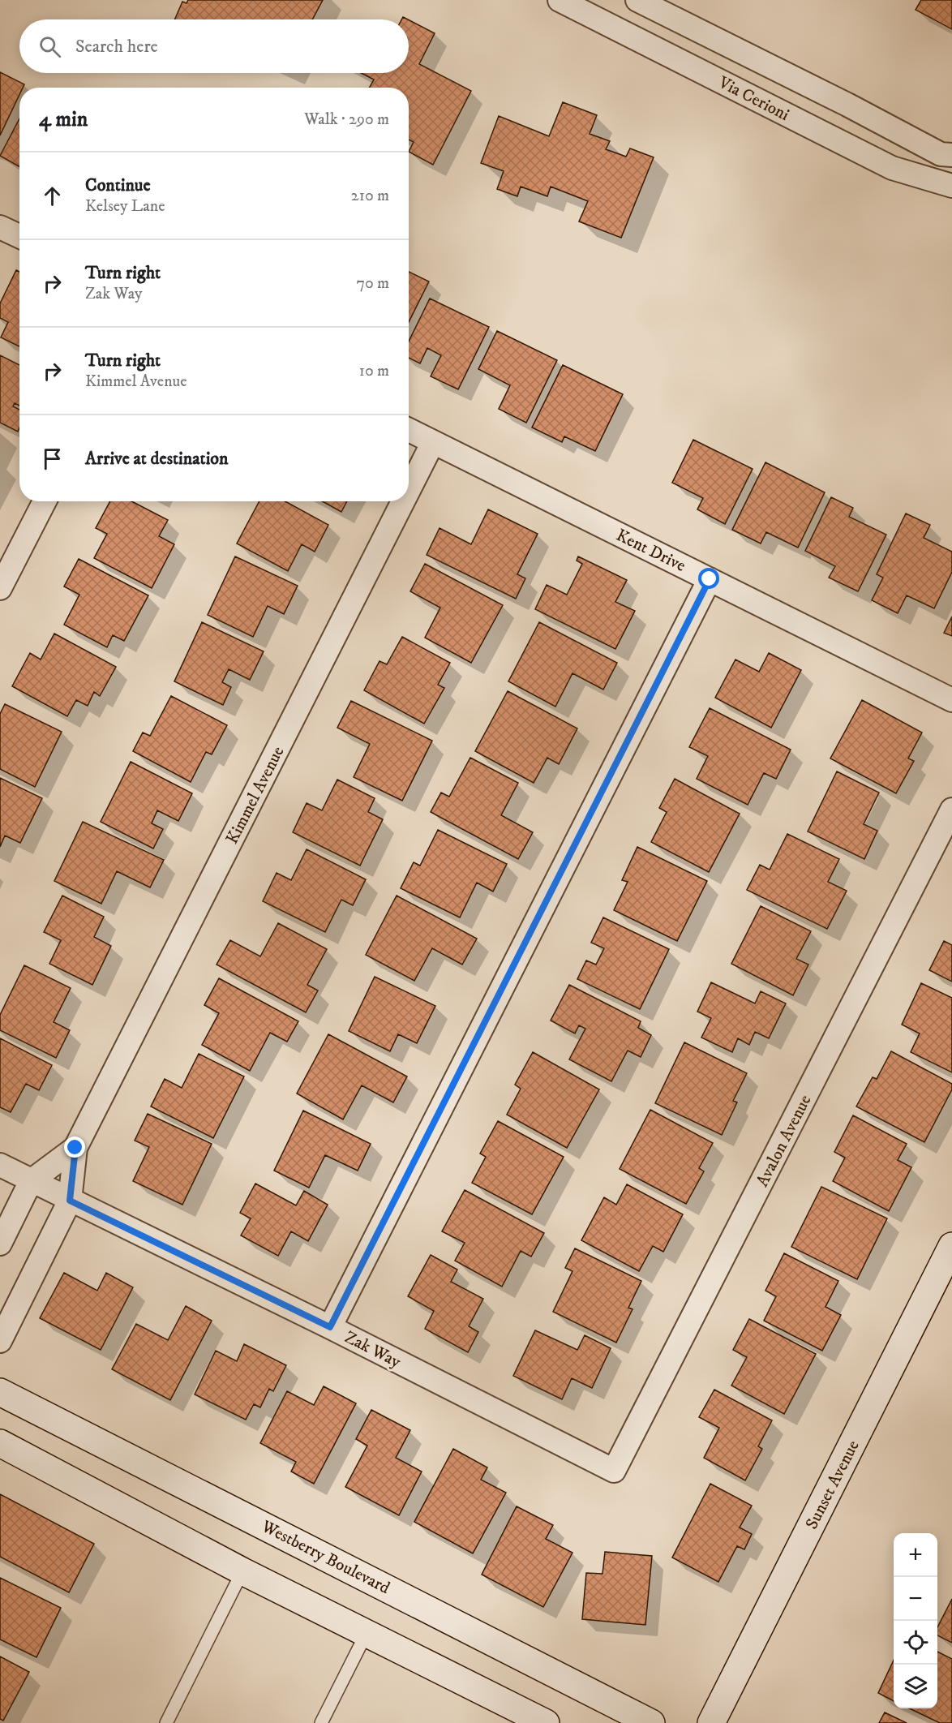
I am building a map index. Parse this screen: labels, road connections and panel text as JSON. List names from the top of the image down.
{
  "streets": {
    "street": [
      "Via Cerioni",
      "Kent Drive",
      "Kimmel Avenue",
      "Avalon Avenue",
      "Zak Way",
      "Sunset Avenue",
      "Westberry Boulevard"
    ]
  },
  "crossings": [
    ["Kent Drive", "Kimmel Avenue"],
    ["Kimmel Avenue", "Zak Way"],
    ["Avalon Avenue", "Zak Way"]
  ],
  "page": {
    "search": "Search here",
    "heading": ["4 min", "Walk · 290 m"],
    "list": [
      ["Continue", "Kelsey Lane", "210 m"],
      ["Turn right", "Zak Way", "70 m"],
      ["Turn right", "Kimmel Avenue", "10 m"],
      "Arrive at destination"
    ],
    "map_buttons": ["+", "−"]
  }
}
